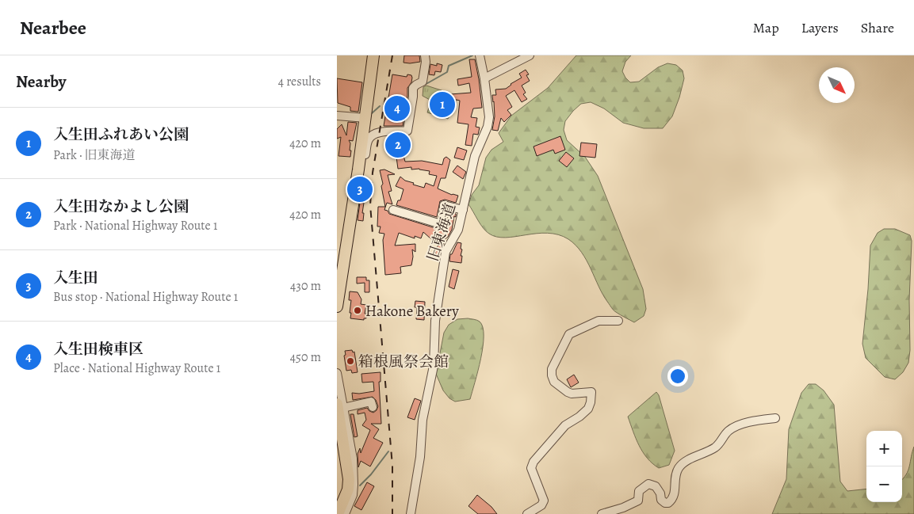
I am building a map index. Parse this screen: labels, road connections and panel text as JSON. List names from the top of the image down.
{
  "streets": {
    "street": ["旧東海道"]
  },
  "places": ["Hakone Bakery", "箱根風祭会館"],
  "north": "bottom right",
  "page": {
    "header": "Nearbee",
    "nav": ["Map", "Layers", "Share"],
    "heading": ["Nearby", "4 results"],
    "pins": [
      "1",
      "4",
      "2",
      "3"
    ],
    "list": [
      {
        "mark": "1",
        "name": "入生田ふれあい公園",
        "note": "Park · 旧東海道",
        "value": "420 m"
      },
      {
        "mark": "2",
        "name": "入生田なかよし公園",
        "note": "Park · National Highway Route 1",
        "value": "420 m"
      },
      {
        "mark": "3",
        "name": "入生田",
        "note": "Bus stop · National Highway Route 1",
        "value": "430 m"
      },
      {
        "mark": "4",
        "name": "入生田検車区",
        "note": "Place · National Highway Route 1",
        "value": "450 m"
      }
    ],
    "map_buttons": ["+", "−"]
  }
}
